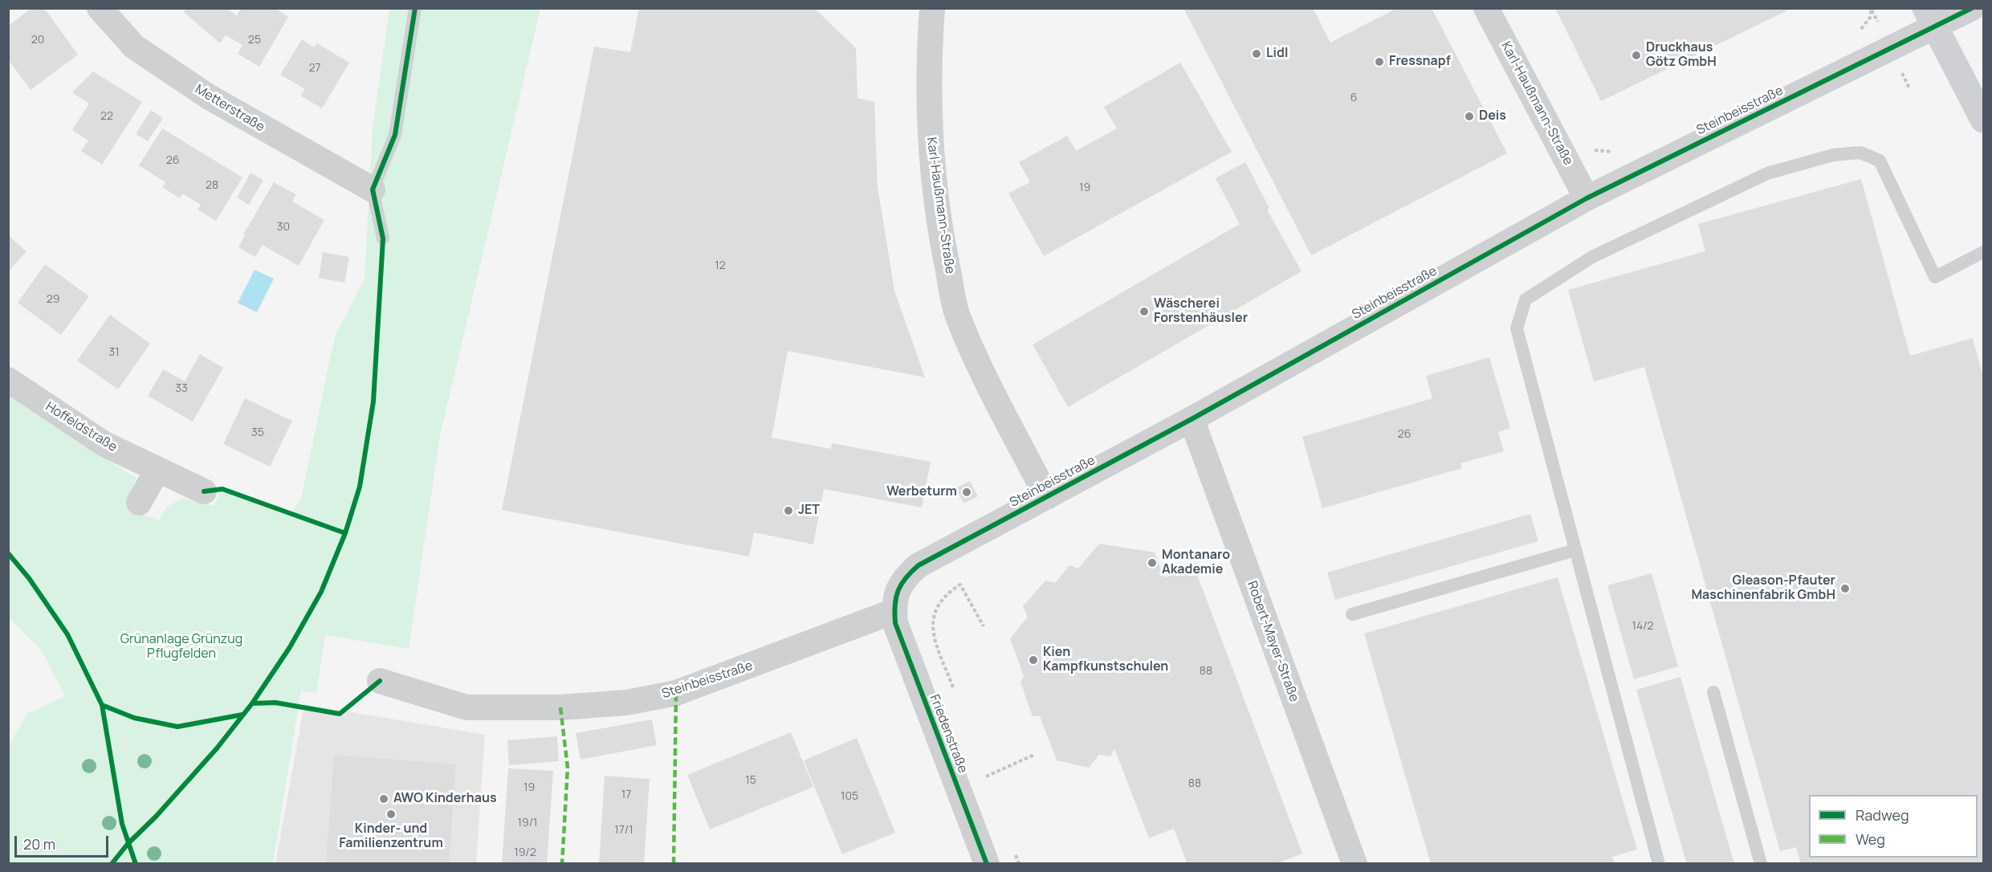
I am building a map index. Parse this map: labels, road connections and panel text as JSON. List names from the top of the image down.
{
  "streets": {
    "street": [
      "Karl-Haußmann-Straße",
      "Metterstraße",
      "Steinbeisstraße",
      "Hoffeldstraße",
      "Robert-Mayer-Straße",
      "Friedenstraße"
    ]
  },
  "crossings": [
    ["Karl-Haußmann-Straße", "Steinbeisstraße"],
    ["Steinbeisstraße", "Robert-Mayer-Straße"],
    ["Steinbeisstraße", "Friedenstraße"]
  ],
  "parks": ["Grünanlage Grünzug Pflugfelden"],
  "places": [
    "Lidl",
    "Druckhaus Götz GmbH",
    "Fressnapf",
    "Deis",
    "Wäscherei Forstenhäusler",
    "Werbeturm",
    "JET",
    "Montanaro Akademie",
    "Gleason-Pfauter Maschinenfabrik GmbH",
    "Kien Kampfkunstschulen",
    "AWO Kinderhaus",
    "Kinder- und Familienzentrum"
  ],
  "house_numbers": [
    "20",
    "25",
    "27",
    "6",
    "22",
    "26",
    "28",
    "19",
    "30",
    "12",
    "29",
    "31",
    "33",
    "35",
    "26",
    "14/2",
    "88",
    "15",
    "88",
    "19",
    "17",
    "105",
    "19/1",
    "17/1",
    "19/2"
  ],
  "legend": ["Radweg", "Weg"],
  "scale_bar": "20 m"
}
